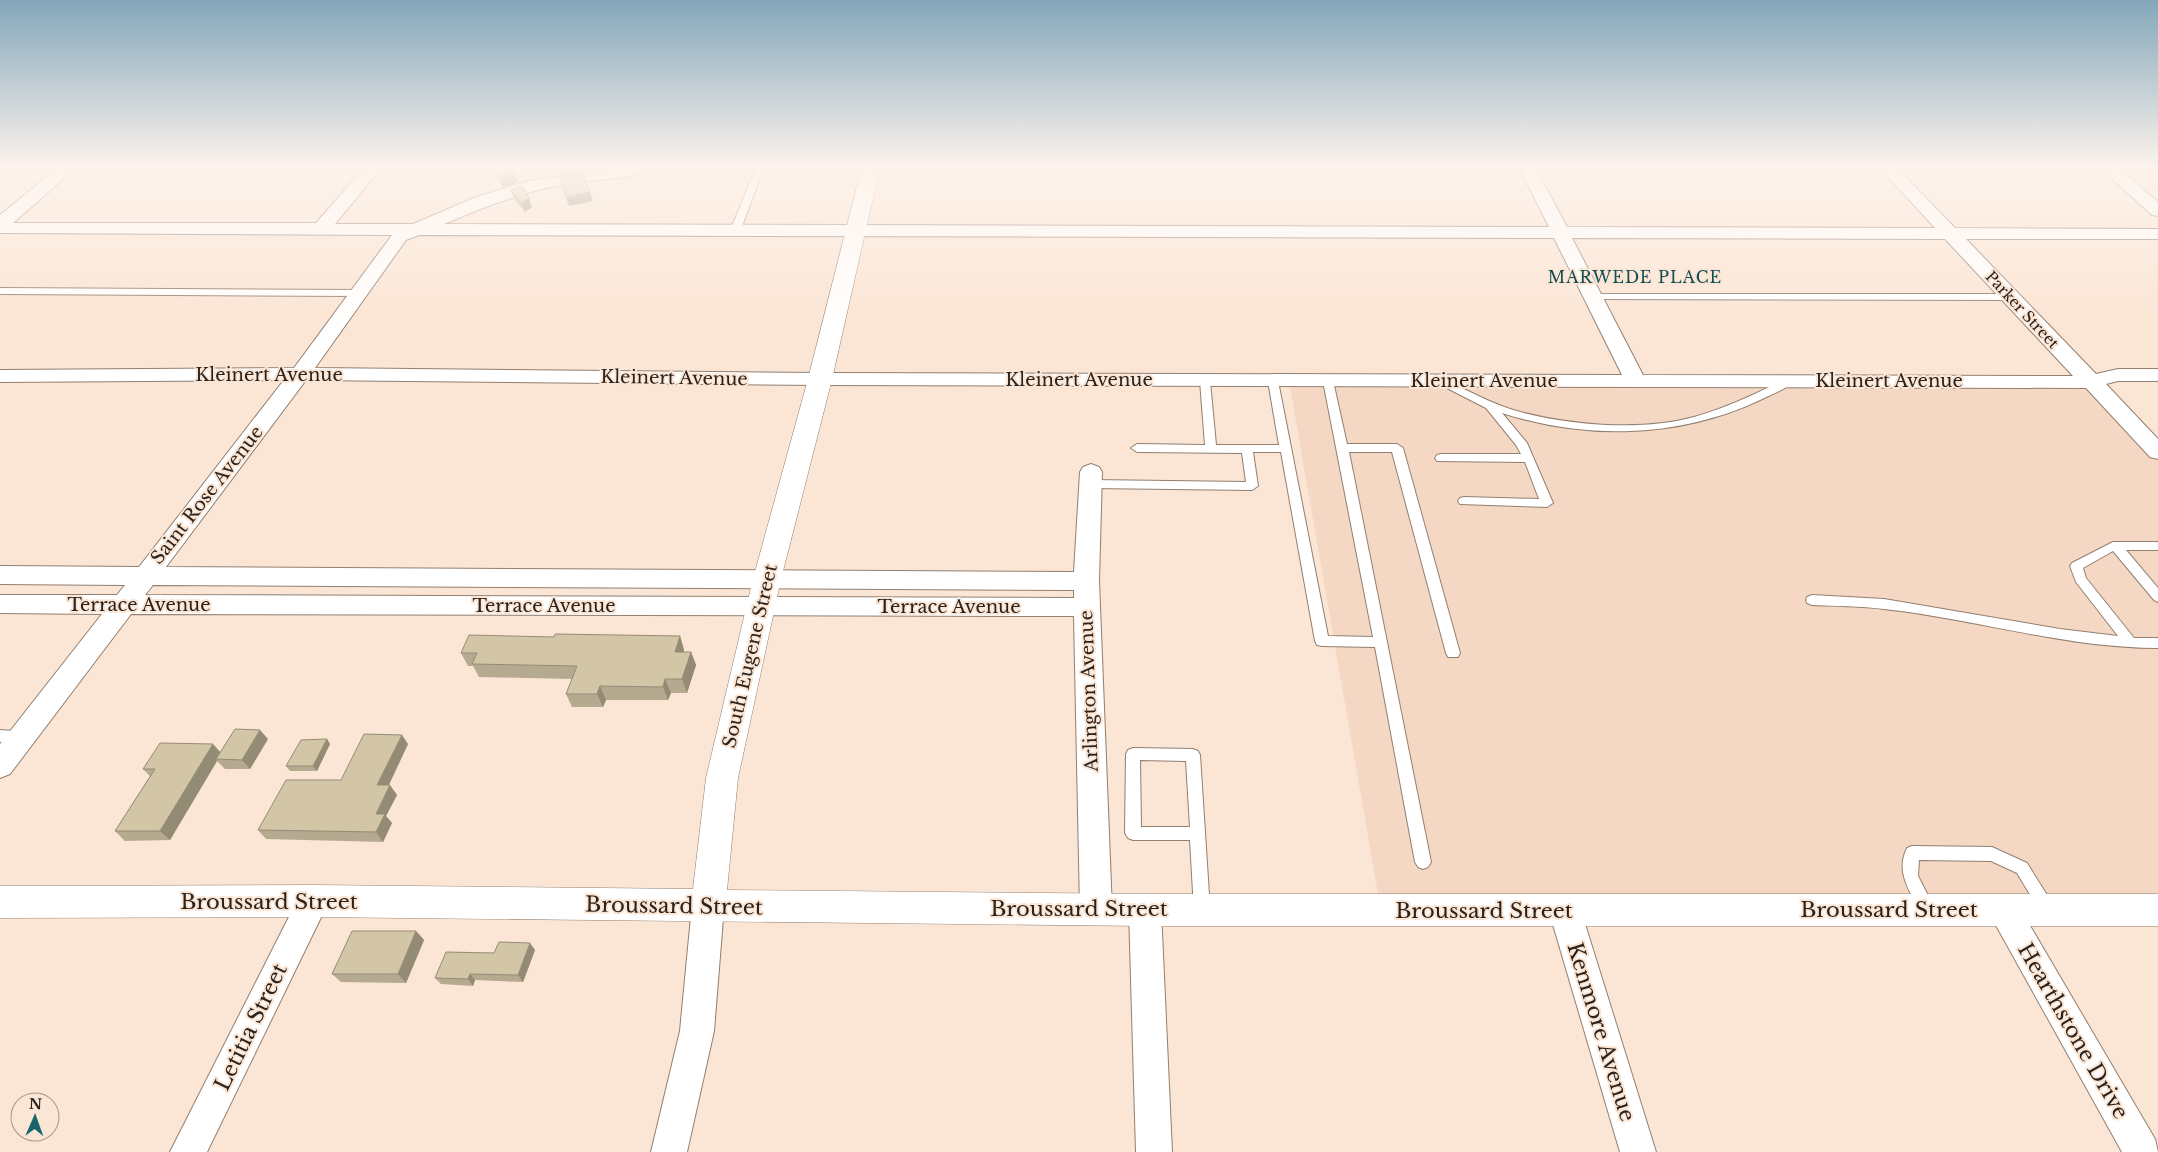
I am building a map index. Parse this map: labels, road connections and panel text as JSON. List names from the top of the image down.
{
  "streets": {
    "street": [
      "Parker Street",
      "Kleinert Avenue",
      "Saint Rose Avenue",
      "Terrace Avenue",
      "South Eugene Street",
      "Arlington Avenue",
      "Broussard Street",
      "Letitia Street",
      "Hearthstone Drive",
      "Kenmore Avenue"
    ]
  },
  "crossings": [
    ["Parker Street", "Kleinert Avenue"],
    ["Kleinert Avenue", "Saint Rose Avenue"],
    ["Kleinert Avenue", "South Eugene Street"],
    ["Saint Rose Avenue", "Terrace Avenue"],
    ["Terrace Avenue", "South Eugene Street"],
    ["Terrace Avenue", "Arlington Avenue"],
    ["South Eugene Street", "Broussard Street"],
    ["Arlington Avenue", "Broussard Street"],
    ["Broussard Street", "Letitia Street"],
    ["Broussard Street", "Hearthstone Drive"],
    ["Broussard Street", "Kenmore Avenue"]
  ],
  "districts": ["MARWEDE PLACE"],
  "north": "top"
}
